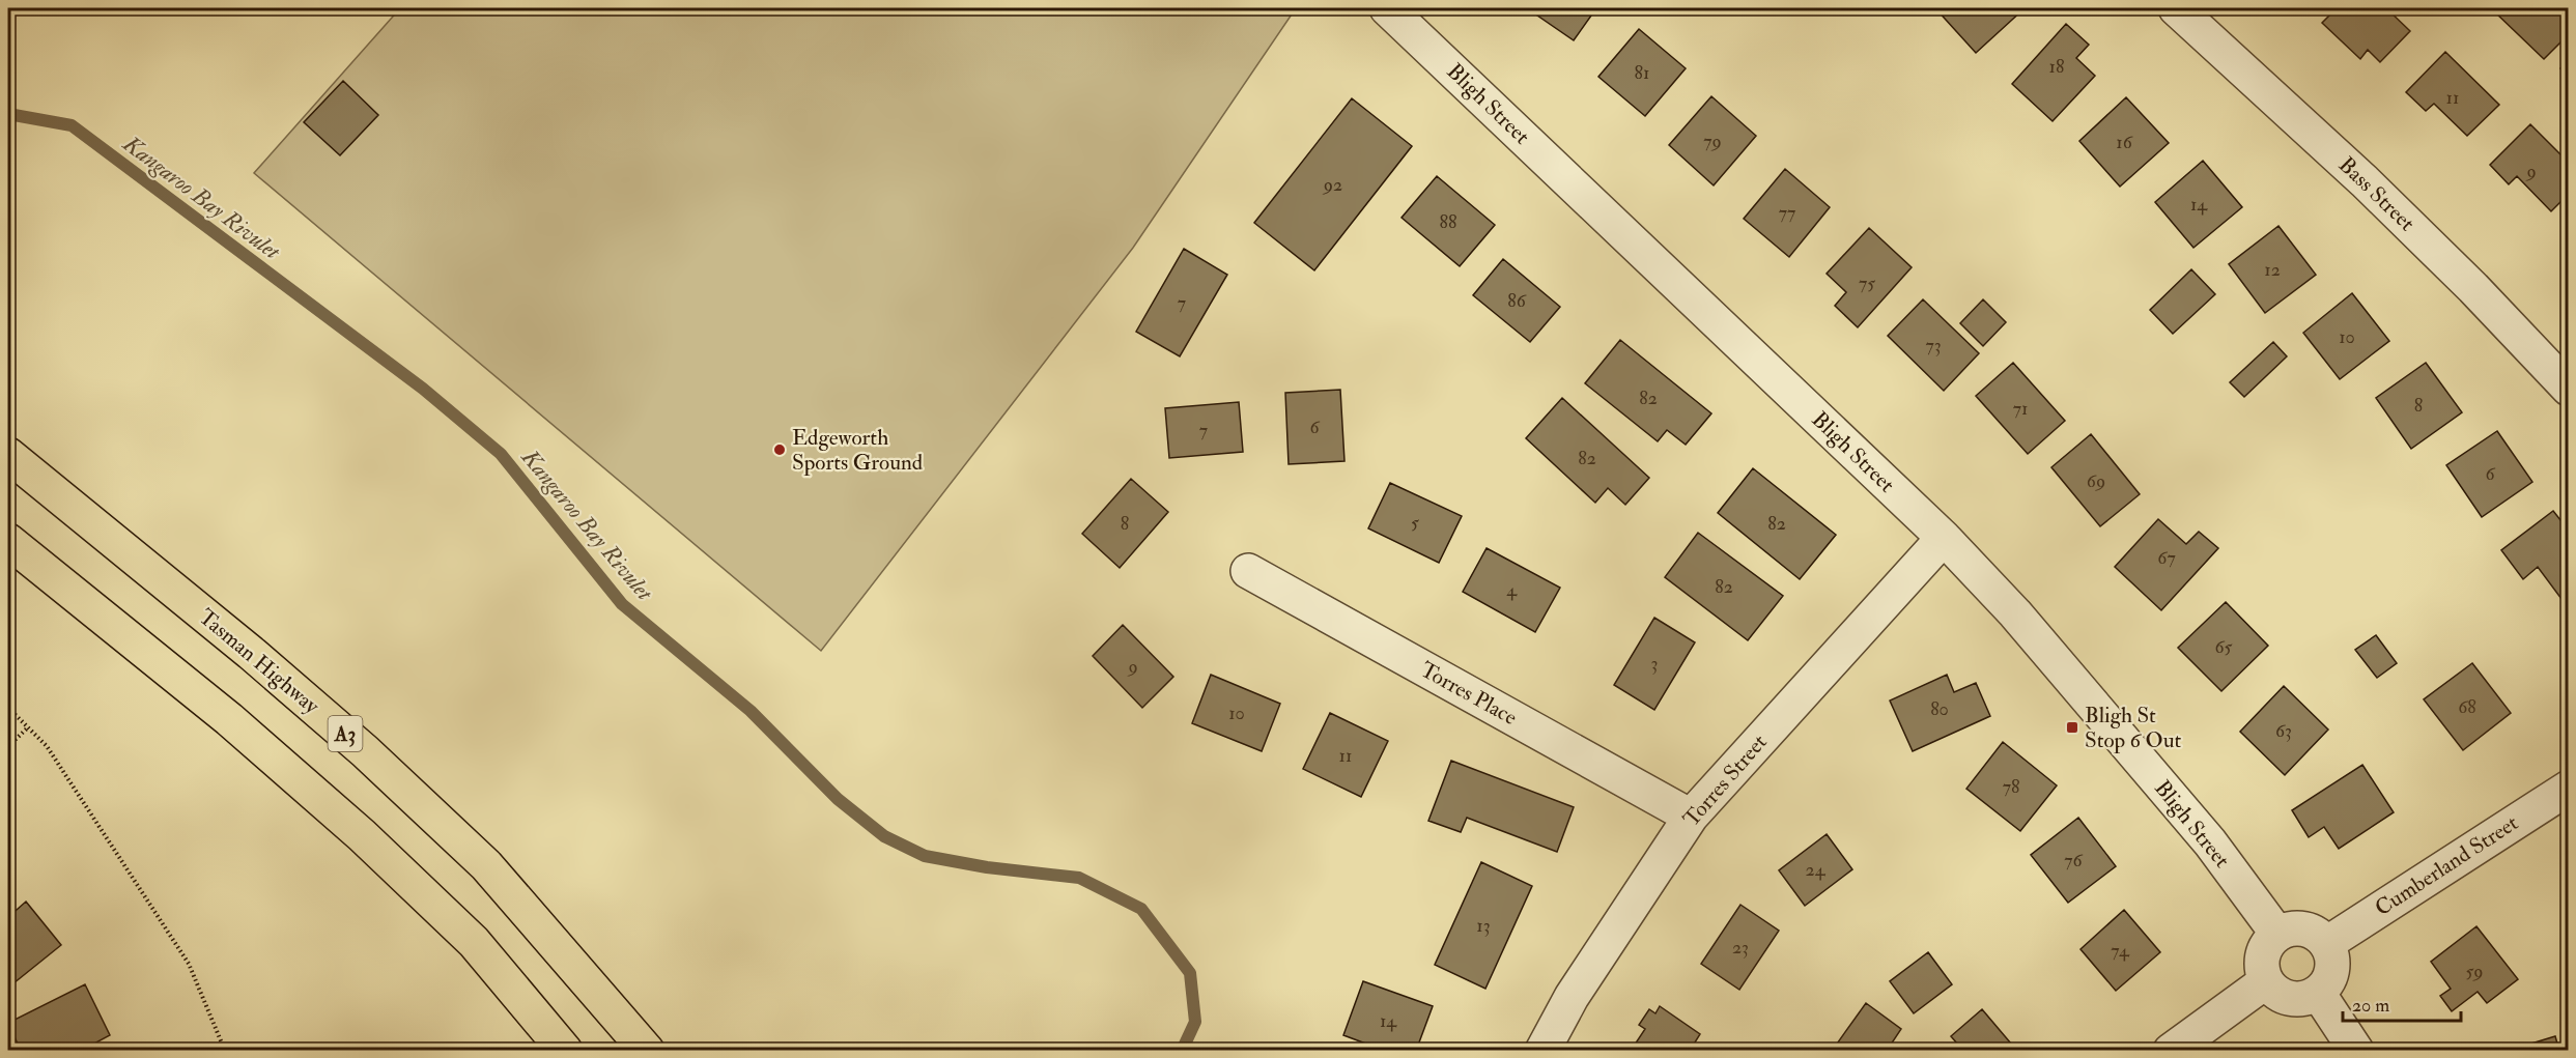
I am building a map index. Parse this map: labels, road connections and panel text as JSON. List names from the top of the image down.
{
  "streets": {
    "highway": ["Tasman Highway", "A3"],
    "street": [
      "Bligh Street",
      "Bass Street",
      "Torres Place",
      "Torres Street",
      "Cumberland Street"
    ]
  },
  "crossings": [
    ["Bligh Street", "Torres Street"],
    ["Bligh Street", "Cumberland Street"],
    ["Torres Place", "Torres Street"]
  ],
  "water": ["Kangaroo Bay Rivulet"],
  "places": {
    "other": ["Edgeworth Sports Ground"],
    "transit": ["Bligh St Stop 6 Out"]
  },
  "house_numbers": [
    "18",
    "81",
    "11",
    "79",
    "16",
    "9",
    "92",
    "14",
    "77",
    "88",
    "12",
    "75",
    "86",
    "7",
    "10",
    "73",
    "82",
    "8",
    "71",
    "6",
    "7",
    "82",
    "6",
    "69",
    "5",
    "8",
    "82",
    "67",
    "82",
    "4",
    "65",
    "3",
    "9",
    "68",
    "80",
    "10",
    "63",
    "11",
    "78",
    "76",
    "24",
    "13",
    "23",
    "74",
    "59",
    "14"
  ],
  "scale_bar": "20 m"
}
